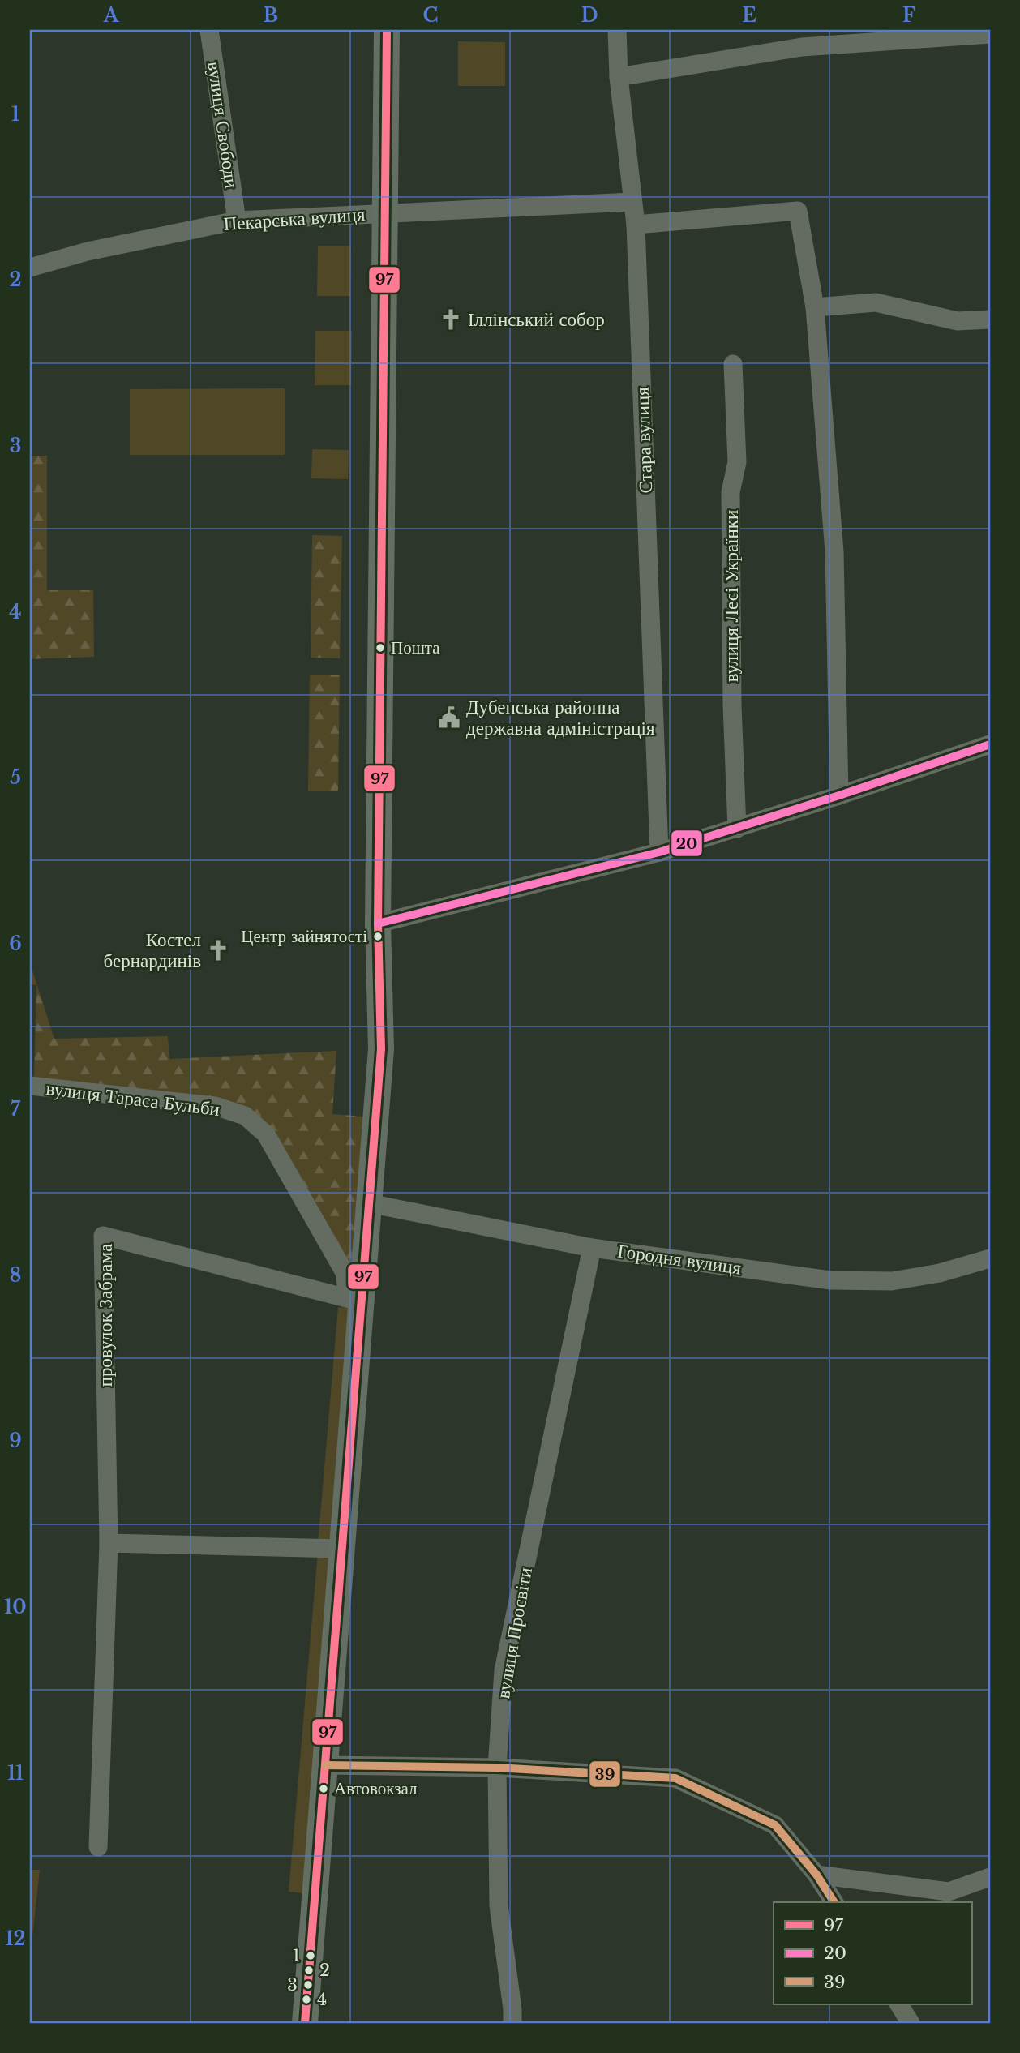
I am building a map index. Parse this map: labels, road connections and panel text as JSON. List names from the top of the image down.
{
  "streets": {
    "street": [
      "вулиця Свободи",
      "Пекарська вулиця",
      "Стара вулиця",
      "вулиця Лесі Українки",
      "вулиця Тараса Бульби",
      "Городня вулиця",
      "провулок Забрама",
      "вулиця Просвіти"
    ]
  },
  "crossings": [
    ["вулиця Свободи", "Пекарська вулиця"],
    ["Пекарська вулиця", "Стара вулиця"],
    ["вулиця Тараса Бульби", "провулок Забрама"],
    ["Городня вулиця", "вулиця Просвіти"]
  ],
  "places": {
    "church": ["Іллінський собор", "Костел бернардинів"],
    "other": [
      "Пошта",
      "Центр зайнятості",
      "Автовокзал",
      "1",
      "2",
      "3",
      "4"
    ],
    "public building": ["Дубенська районна державна адміністрація"]
  },
  "lines": ["transit line 97", "transit line 20", "transit line 39"],
  "legend": ["97", "20", "39"],
  "grid": {
    "columns": [
      "A",
      "B",
      "C",
      "D",
      "E",
      "F"
    ],
    "rows": [
      "1",
      "2",
      "3",
      "4",
      "5",
      "6",
      "7",
      "8",
      "9",
      "10",
      "11",
      "12"
    ]
  }
}
